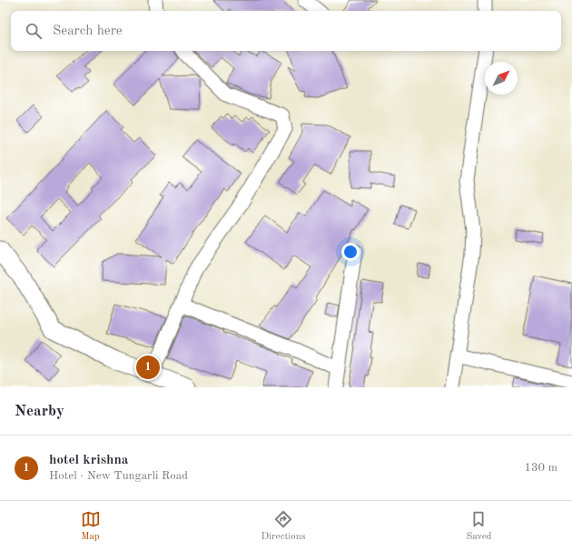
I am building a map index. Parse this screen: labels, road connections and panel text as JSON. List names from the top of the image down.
{
  "north": "top right",
  "page": {
    "search": "Search here",
    "pins": "1",
    "heading": "Nearby",
    "list": [
      {
        "mark": "1",
        "name": "hotel krishna",
        "note": "Hotel · New Tungarli Road",
        "value": "130 m"
      }
    ],
    "nav": ["Map", "Directions", "Saved"]
  }
}
